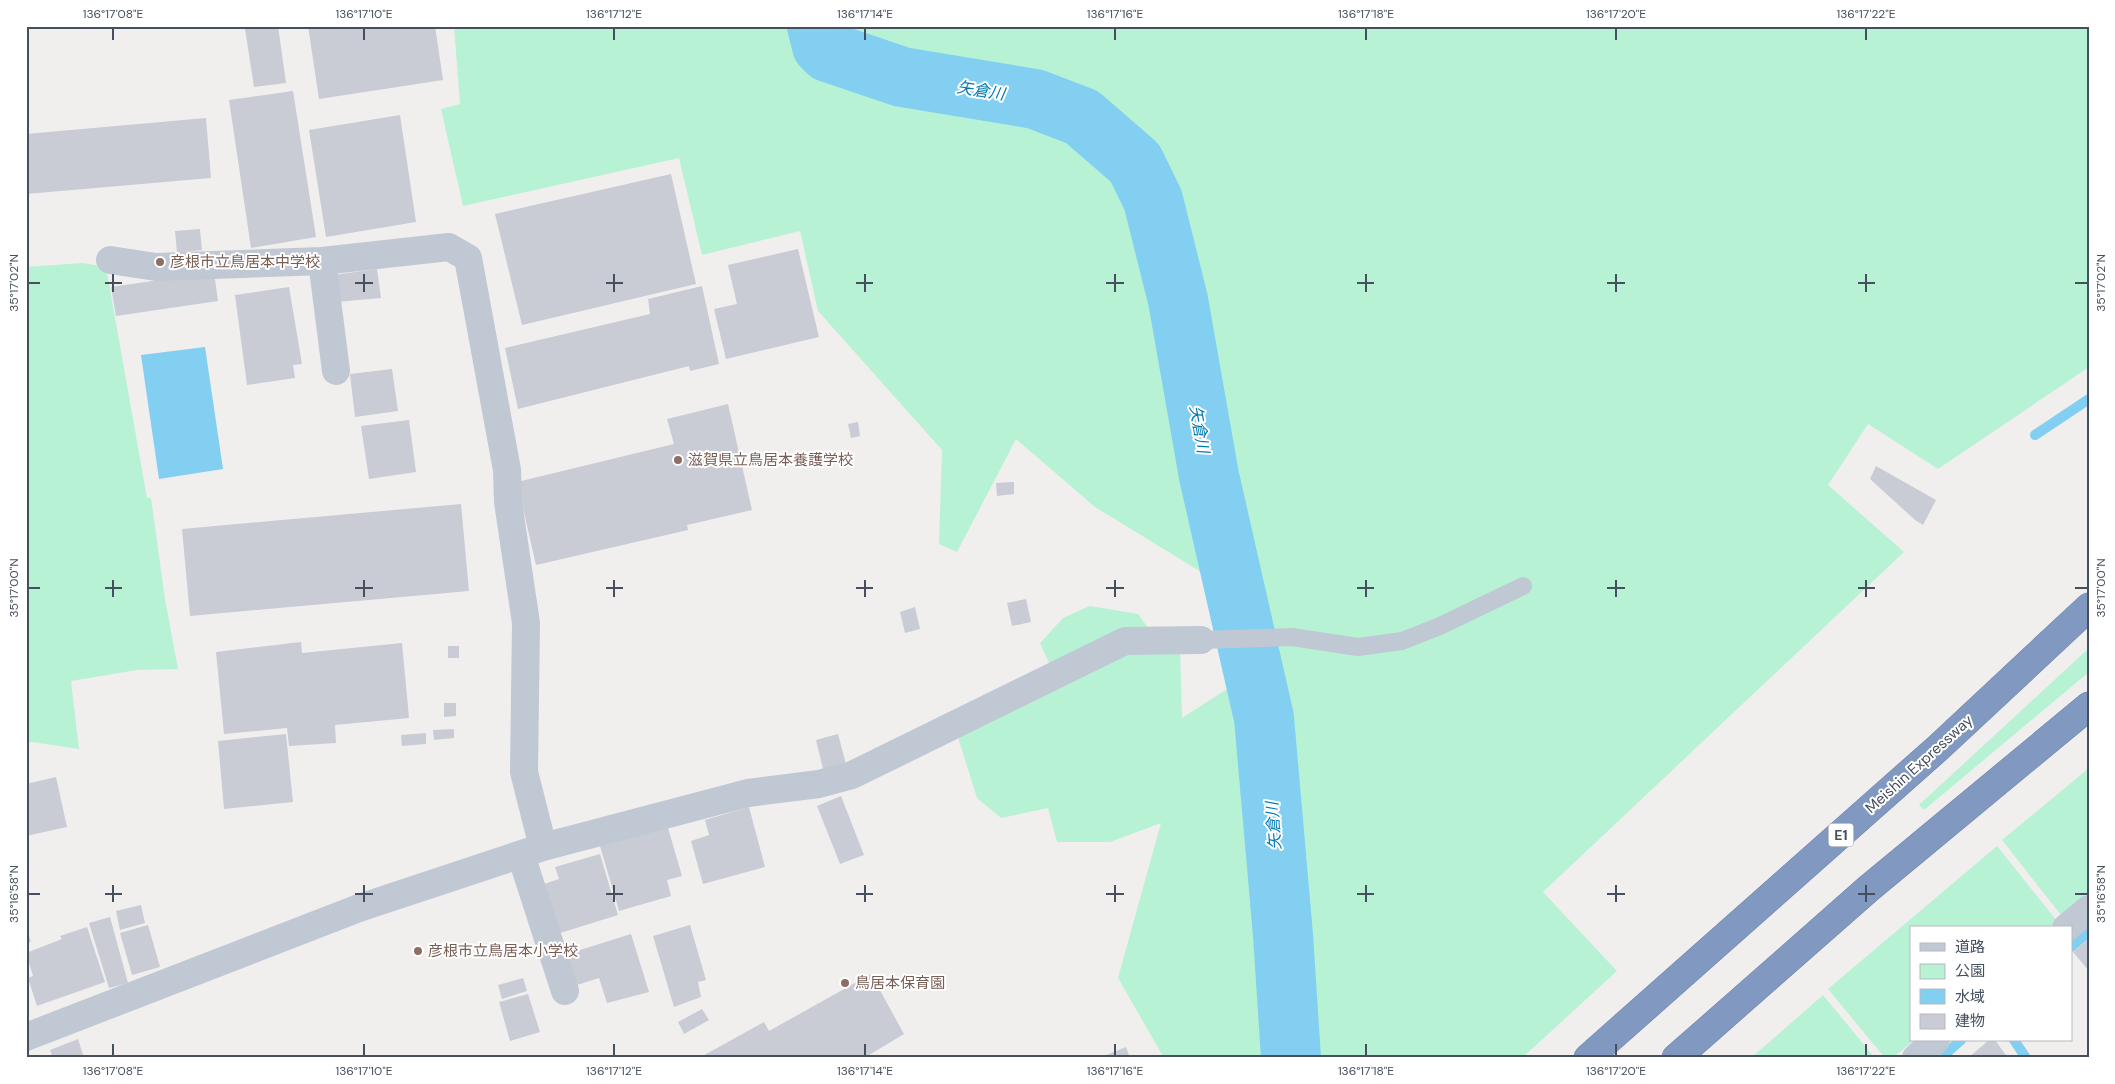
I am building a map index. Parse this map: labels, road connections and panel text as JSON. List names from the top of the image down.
{
  "streets": {
    "highway": ["Meishin Expressway", "E1"]
  },
  "water": ["矢倉川"],
  "places": [
    "彦根市立鳥居本中学校",
    "滋賀県立鳥居本養護学校",
    "彦根市立鳥居本小学校",
    "鳥居本保育園"
  ],
  "legend": [
    "道路",
    "公園",
    "水域",
    "建物"
  ],
  "coordinates": [
    "136°17'08\"E",
    "136°17'10\"E",
    "136°17'12\"E",
    "136°17'14\"E",
    "136°17'16\"E",
    "136°17'18\"E",
    "136°17'20\"E",
    "136°17'22\"E",
    "35°17'02\"N",
    "35°17'00\"N",
    "35°16'58\"N"
  ]
}
